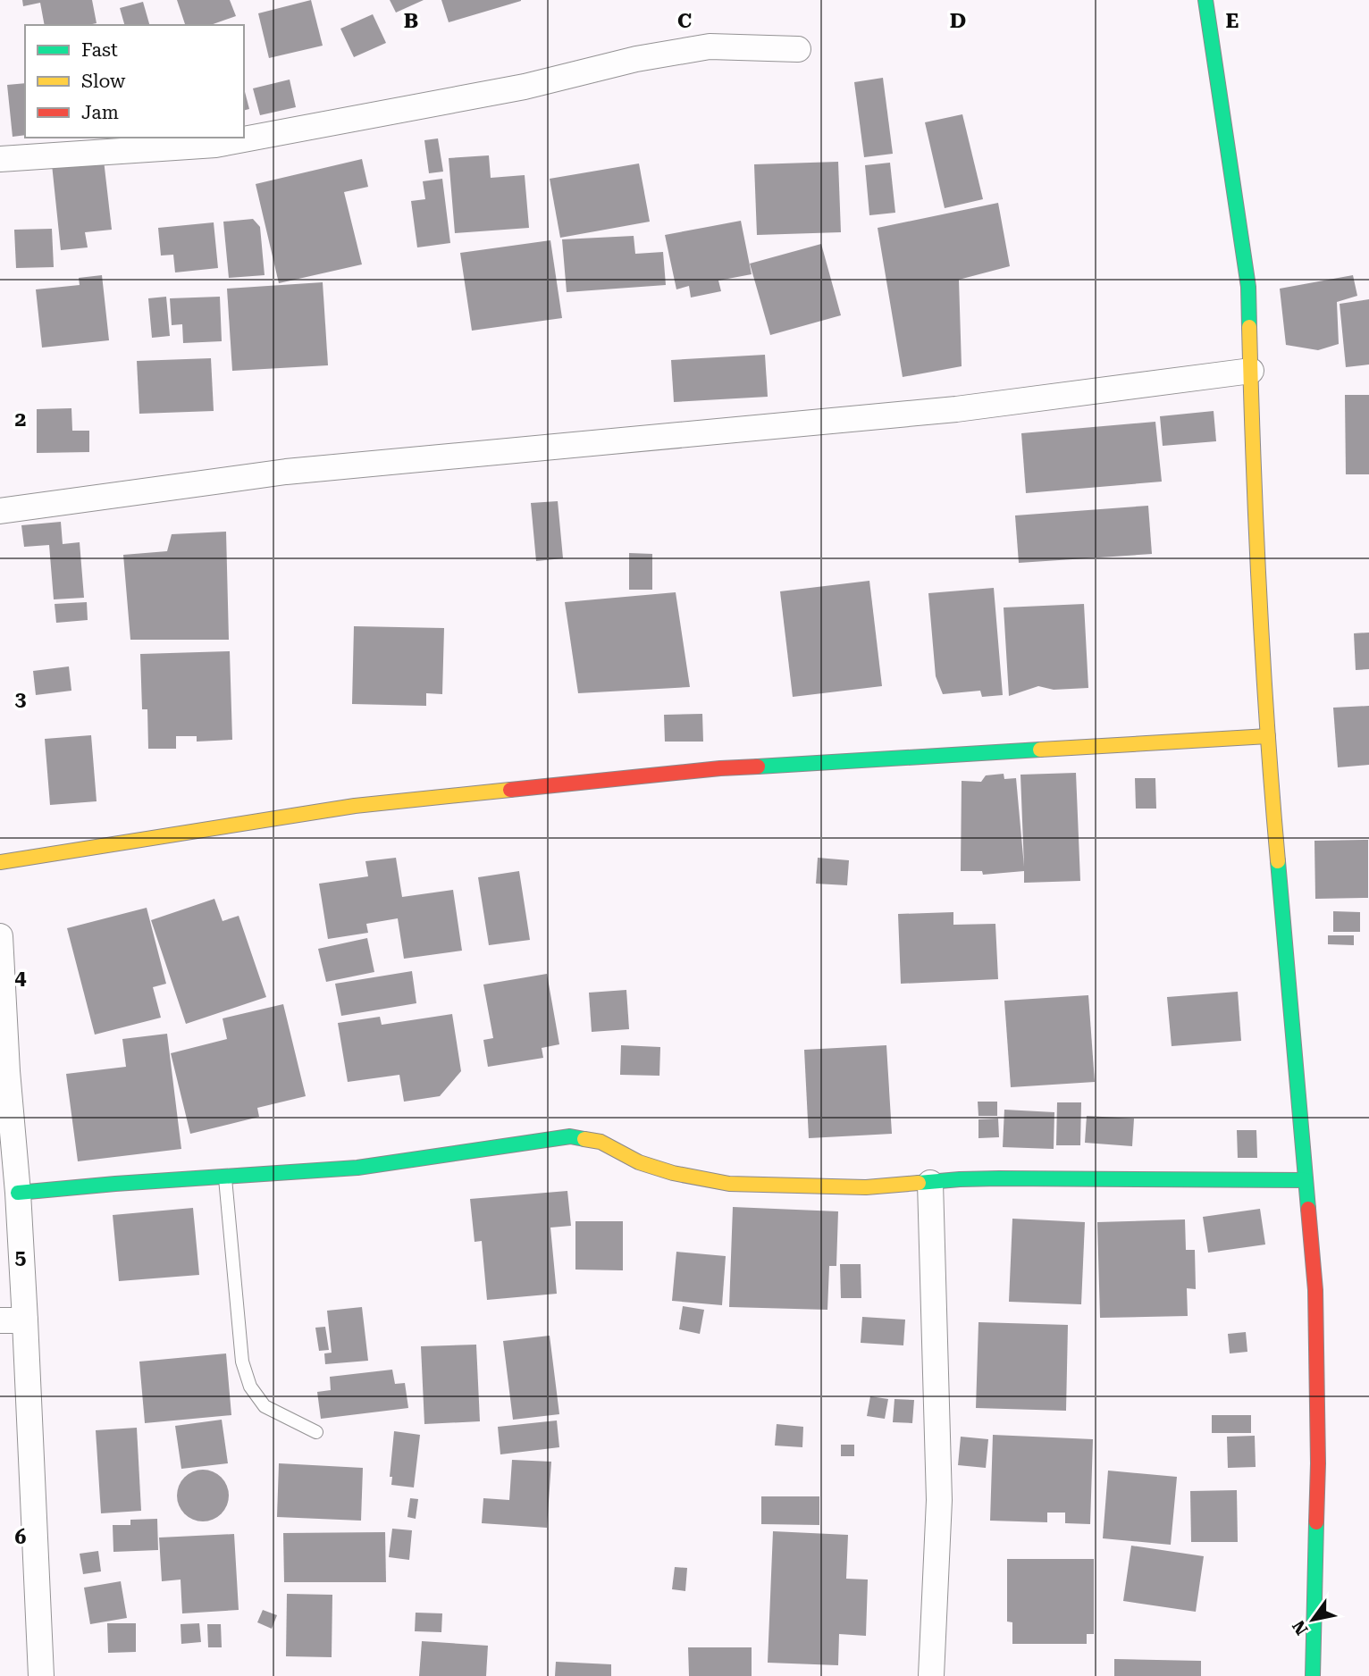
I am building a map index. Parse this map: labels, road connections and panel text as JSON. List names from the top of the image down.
{
  "legend": ["Fast", "Slow", "Jam"],
  "north": "bottom left",
  "grid": {
    "columns": [
      "B",
      "C",
      "D",
      "E"
    ],
    "rows": [
      "2",
      "3",
      "4",
      "5",
      "6"
    ]
  }
}
